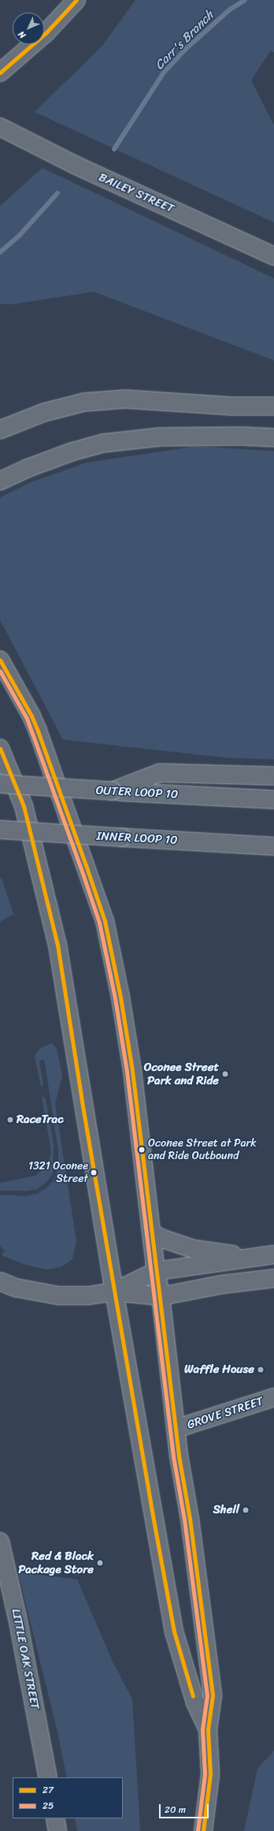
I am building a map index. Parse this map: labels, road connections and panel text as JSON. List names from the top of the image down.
{
  "streets": {
    "main road": [
      "BAILEY STREET",
      "OUTER LOOP 10",
      "INNER LOOP 10",
      "GROVE STREET",
      "LITTLE OAK STREET"
    ]
  },
  "water": ["Carr's Branch"],
  "places": [
    "Oconee Street Park and Ride",
    "RaceTrac",
    "Oconee Street at Park and Ride Outbound",
    "1321 Oconee Street",
    "Waffle House",
    "Shell",
    "Red & Black Package Store"
  ],
  "lines": ["transit line 27", "transit line 25"],
  "legend": ["27", "25"],
  "scale_bar": "20 m",
  "north": "bottom left"
}
